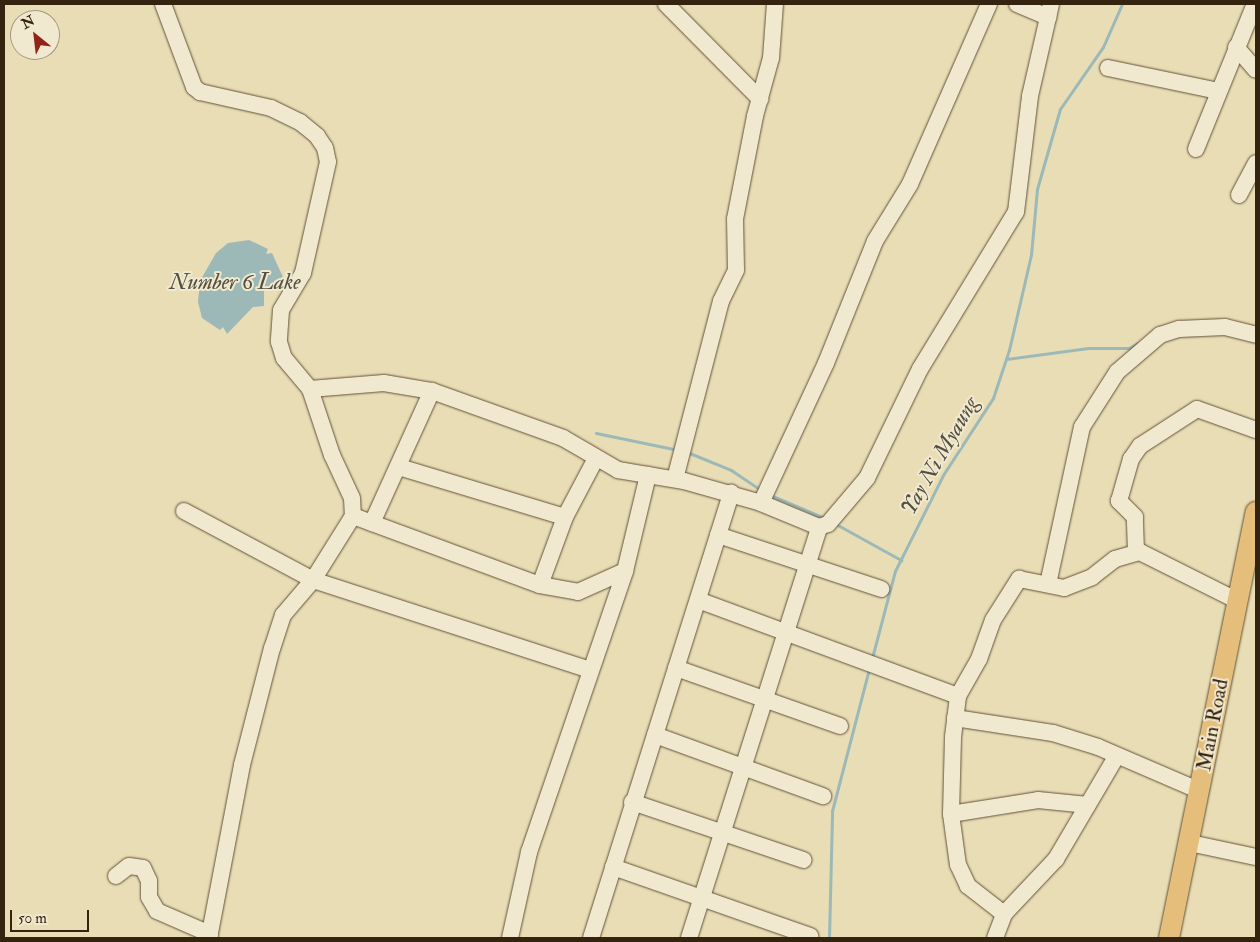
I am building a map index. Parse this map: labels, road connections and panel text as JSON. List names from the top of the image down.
{
  "streets": {
    "main road": ["Main Road"]
  },
  "water": ["Number 6 Lake", "Yay Ni Myaung"],
  "scale_bar": "50 m",
  "north": "top left"
}
